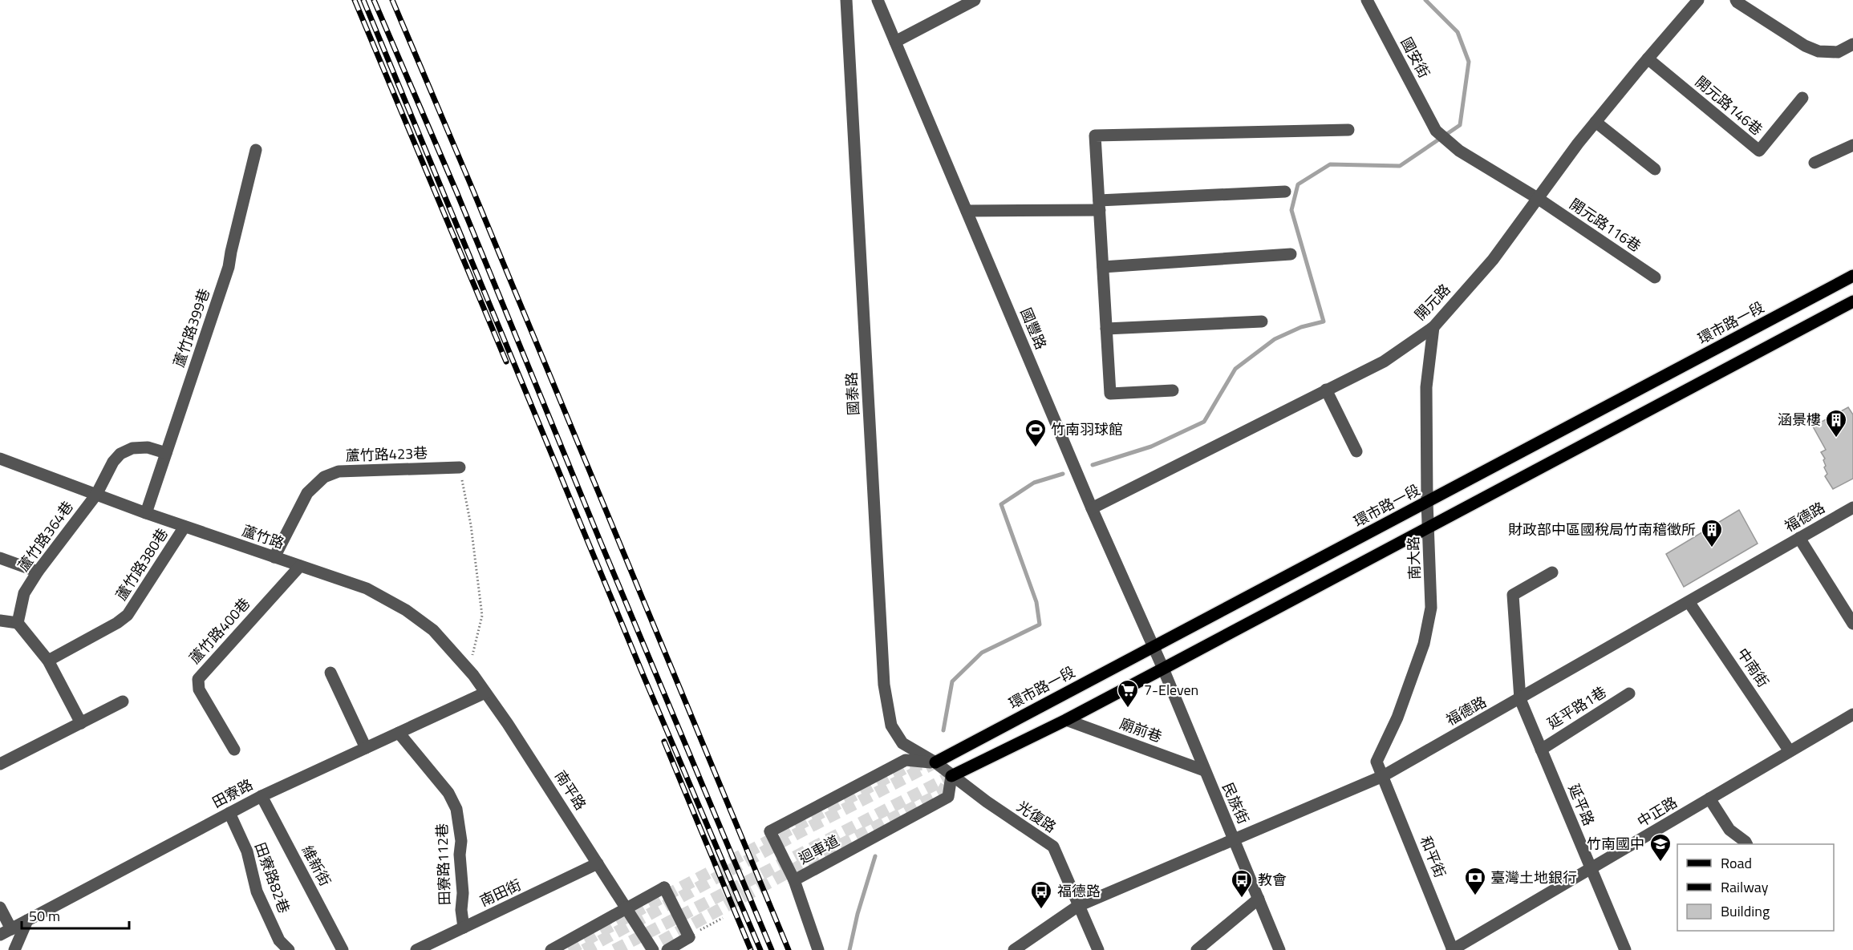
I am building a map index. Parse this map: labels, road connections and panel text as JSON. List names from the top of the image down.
{
  "streets": {
    "main road": ["環市路一段"],
    "street": [
      "國安街",
      "開元路146巷",
      "開元路116巷",
      "開元路",
      "蘆竹路399巷",
      "國豐路",
      "國泰路",
      "蘆竹路423巷",
      "福德路",
      "蘆竹路364巷",
      "蘆竹路",
      "南大路",
      "蘆竹路380巷",
      "蘆竹路400巷",
      "中南街",
      "延平路1巷",
      "廟前巷",
      "南平路",
      "田寮路",
      "民族街",
      "延平路",
      "中正路",
      "光復路",
      "迴車道",
      "和平街",
      "田寮路112巷",
      "維新街",
      "田寮路82巷",
      "南田街"
    ]
  },
  "crossings": [
    ["國安街", "開元路116巷"],
    ["國安街", "開元路"],
    ["開元路146巷", "開元路"],
    ["開元路116巷", "開元路"],
    ["開元路", "國豐路"],
    ["開元路", "南大路"],
    ["環市路一段", "國豐路"],
    ["環市路一段", "國泰路"],
    ["環市路一段", "南大路"],
    ["環市路一段", "光復路"],
    ["環市路一段", "迴車道"],
    ["蘆竹路399巷", "蘆竹路364巷"],
    ["蘆竹路399巷", "蘆竹路"],
    ["國豐路", "民族街"],
    ["國泰路", "光復路"],
    ["國泰路", "迴車道"],
    ["蘆竹路423巷", "蘆竹路"],
    ["福德路", "南大路"],
    ["福德路", "中南街"],
    ["福德路", "民族街"],
    ["福德路", "延平路"],
    ["福德路", "光復路"],
    ["福德路", "和平街"],
    ["蘆竹路364巷", "蘆竹路"],
    ["蘆竹路", "蘆竹路380巷"],
    ["蘆竹路", "蘆竹路400巷"],
    ["蘆竹路", "南平路"],
    ["蘆竹路", "田寮路"],
    ["南大路", "和平街"],
    ["中南街", "中正路"],
    ["延平路1巷", "延平路"],
    ["廟前巷", "民族街"],
    ["南平路", "田寮路"],
    ["南平路", "南田街"],
    ["田寮路", "田寮路112巷"],
    ["田寮路", "維新街"],
    ["田寮路", "田寮路82巷"],
    ["延平路", "中正路"],
    ["中正路", "和平街"],
    ["光復路", "迴車道"],
    ["田寮路112巷", "南田街"]
  ],
  "places": {
    "building": ["涵景樓", "財政部中區國稅局竹南稽徵所"],
    "sports": ["竹南羽球館"],
    "supermarket": ["7-Eleven"],
    "school or university": ["竹南國中"],
    "bank": ["臺灣土地銀行"],
    "bus stop": ["教會", "福德路"]
  },
  "legend": ["Road", "Railway", "Building"],
  "scale_bar": "50 m"
}
